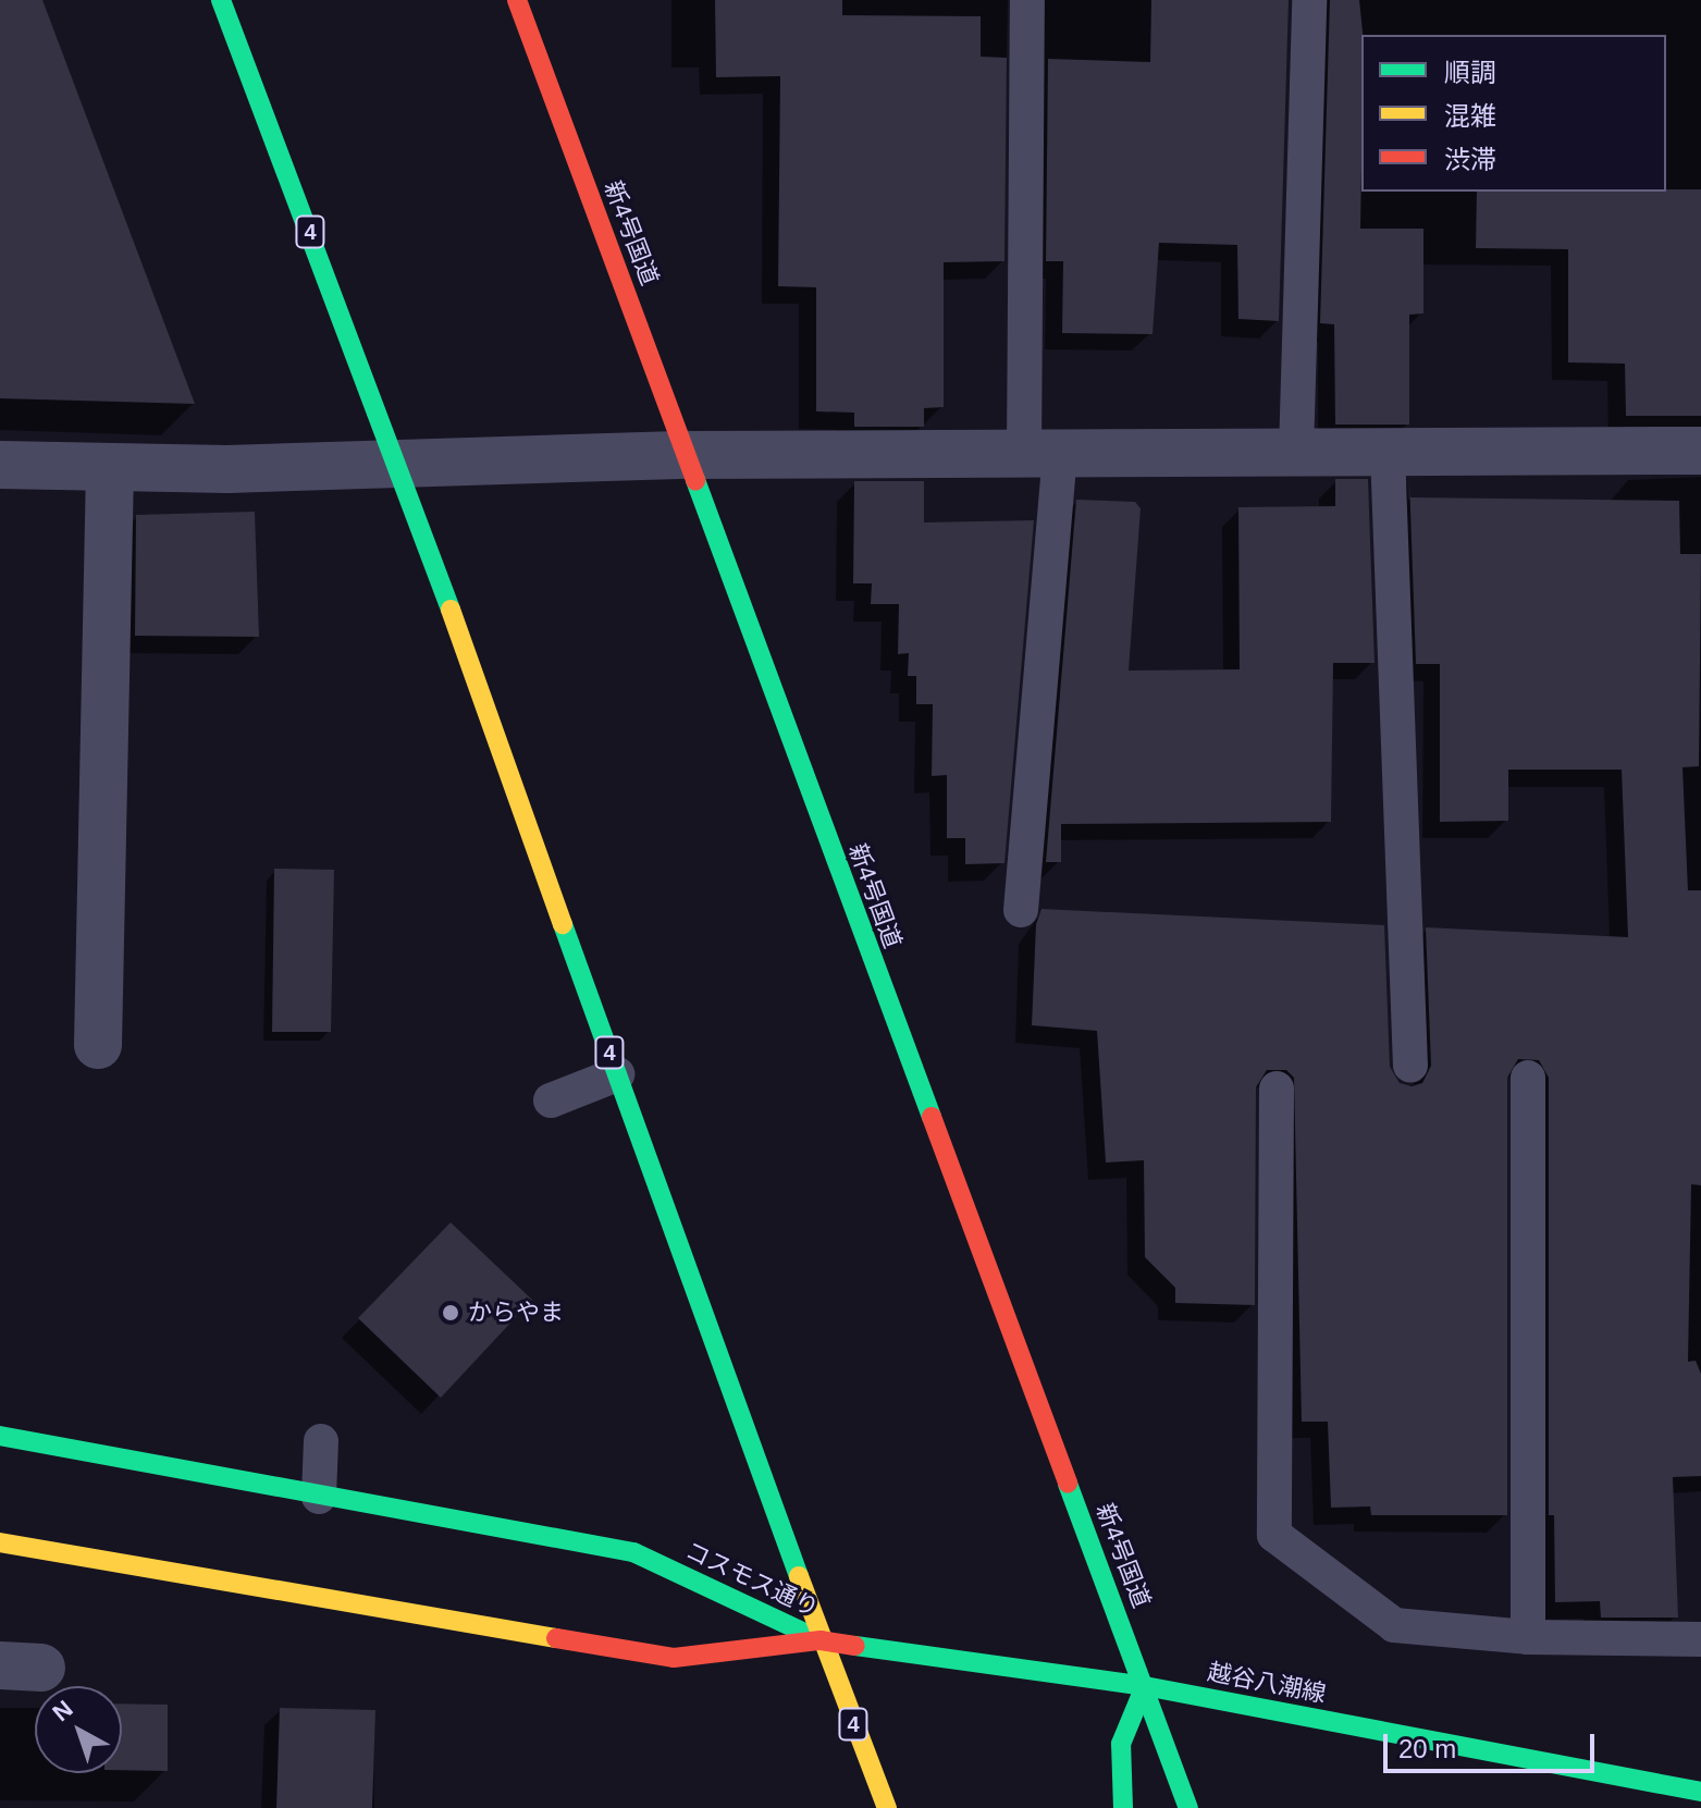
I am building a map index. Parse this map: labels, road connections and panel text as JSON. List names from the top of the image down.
{
  "streets": {
    "main road": [
      "4",
      "新4号国道",
      "コスモス通り",
      "越谷八潮線"
    ]
  },
  "crossings": [
    ["4", "コスモス通り"],
    ["4", "越谷八潮線"],
    ["新4号国道", "越谷八潮線"],
    ["コスモス通り", "越谷八潮線"]
  ],
  "places": ["からやま"],
  "legend": ["順調", "混雑", "渋滞"],
  "scale_bar": "20 m",
  "north": "top left"
}
